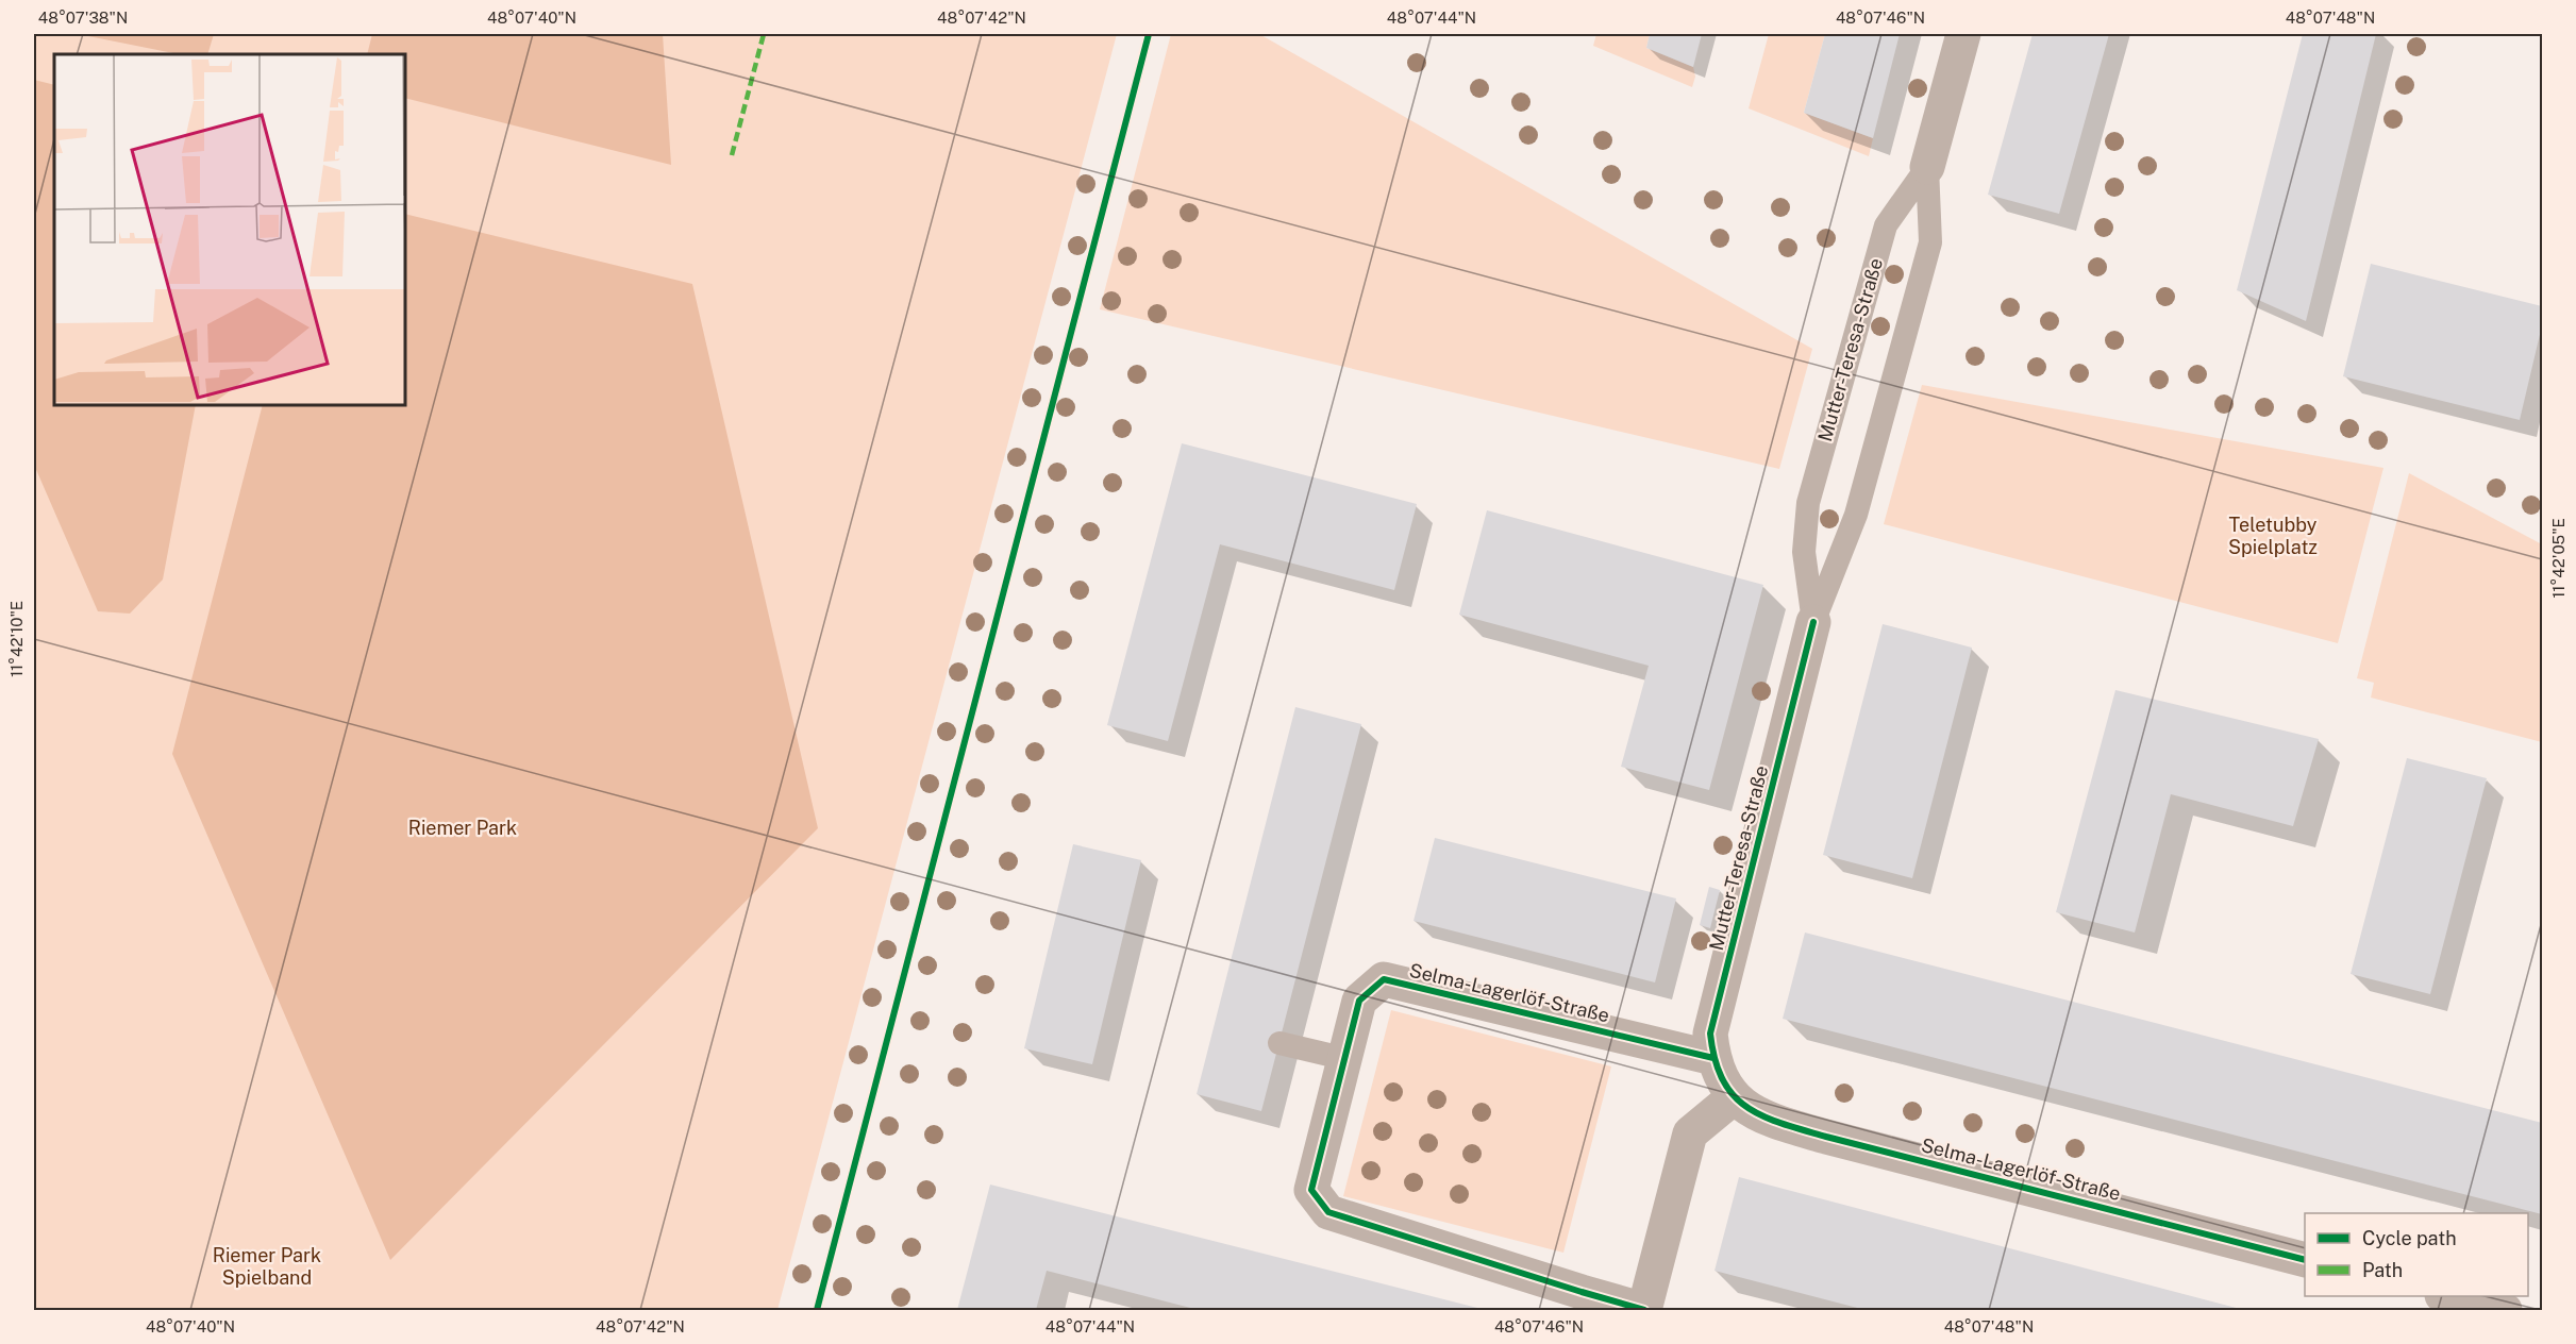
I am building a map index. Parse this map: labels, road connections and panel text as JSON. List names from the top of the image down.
{
  "streets": {
    "street": ["Mutter-Teresa-Straße", "Selma-Lagerlöf-Straße"]
  },
  "crossings": [
    ["Mutter-Teresa-Straße", "Selma-Lagerlöf-Straße"]
  ],
  "parks": ["Teletubby Spielplatz", "Riemer Park", "Riemer Park Spielband"],
  "legend": ["Cycle path", "Path"],
  "coordinates": [
    "48°07'38\"N",
    "48°07'40\"N",
    "48°07'42\"N",
    "48°07'44\"N",
    "48°07'46\"N",
    "48°07'48\"N",
    "11°42'05\"E",
    "11°42'10\"E"
  ]
}
